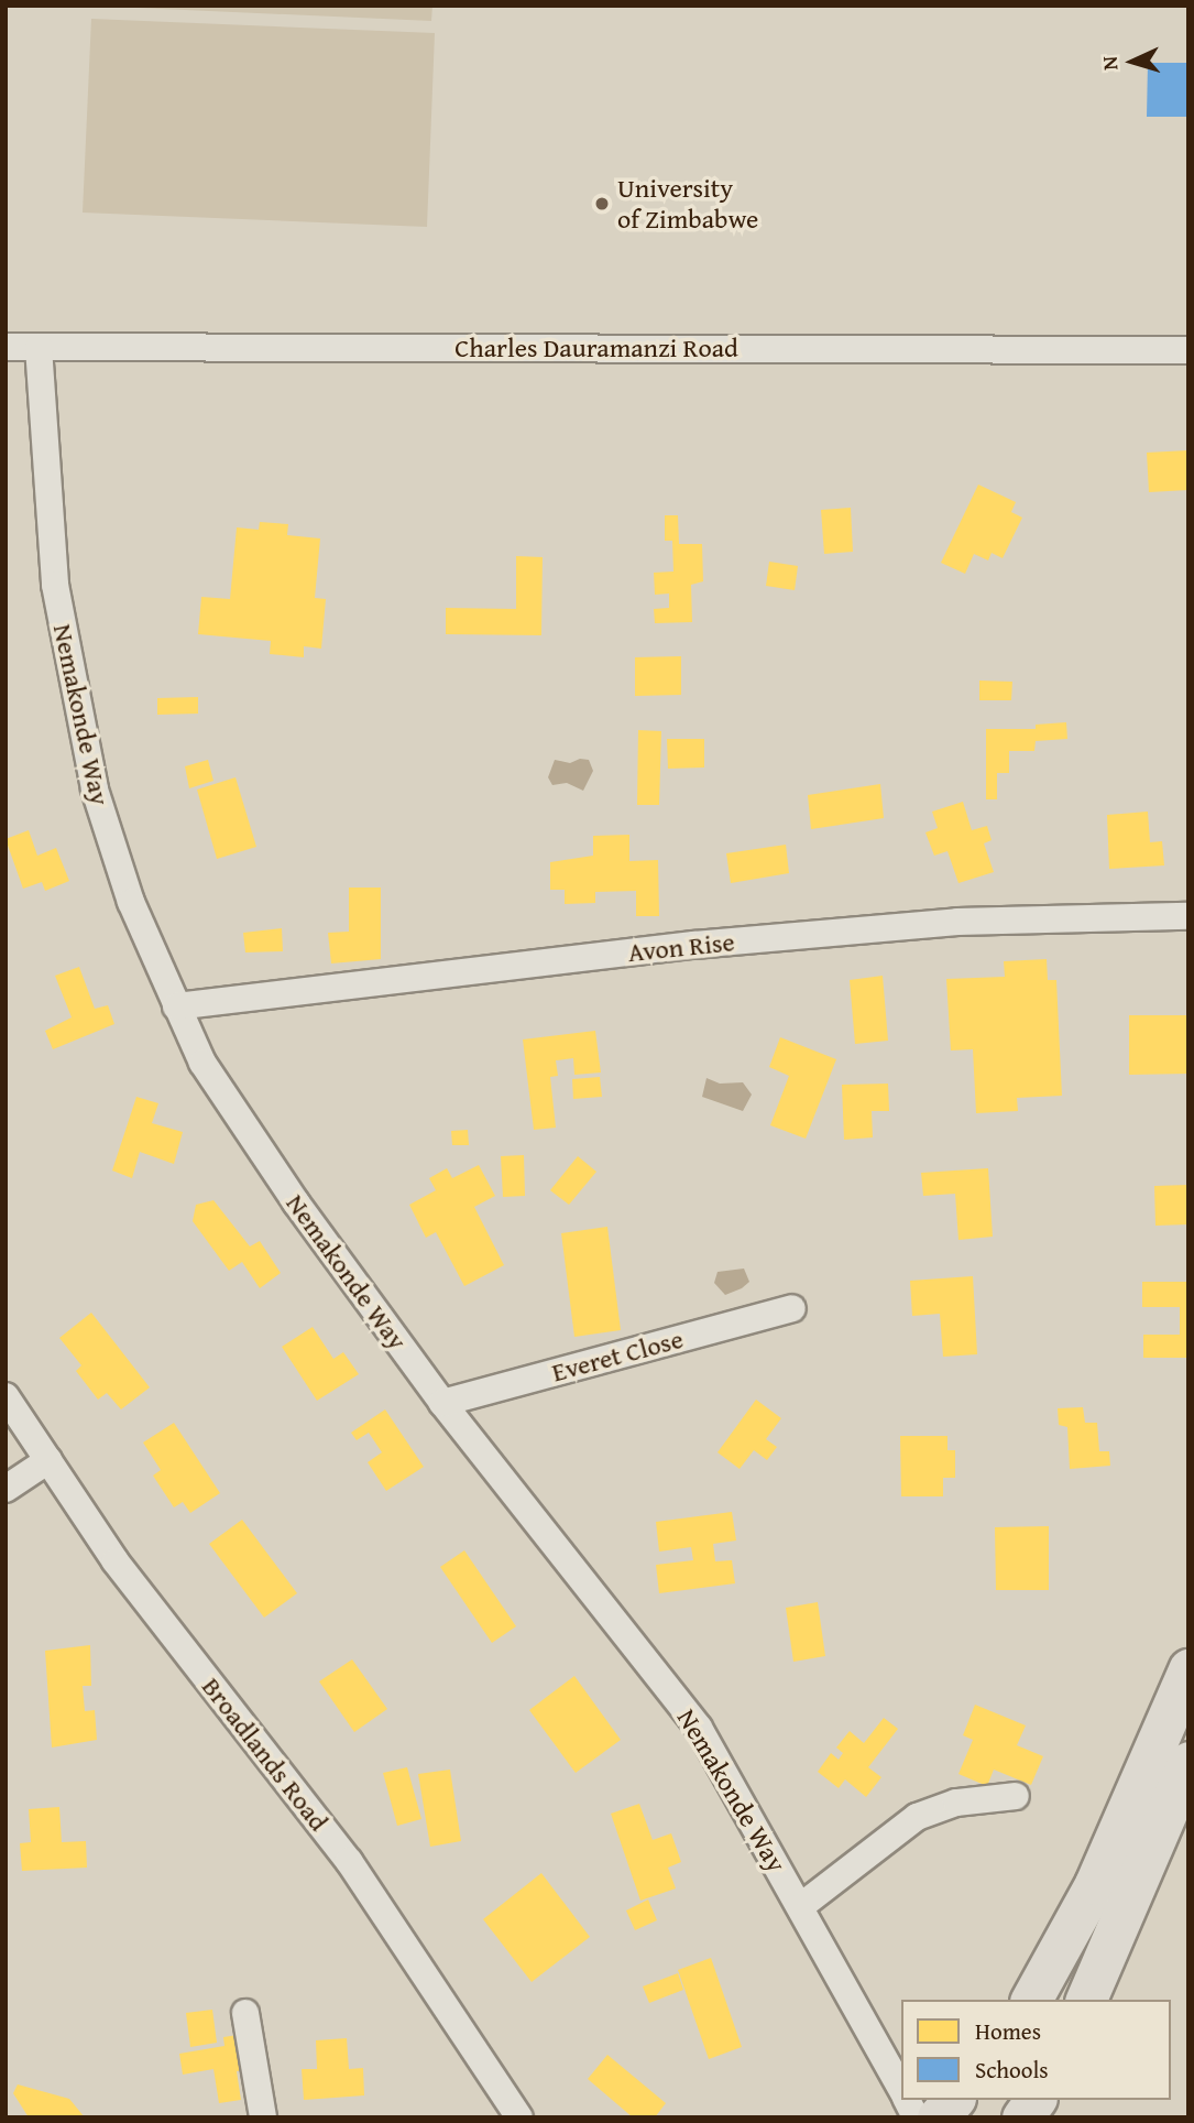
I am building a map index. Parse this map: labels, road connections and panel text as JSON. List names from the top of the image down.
{
  "streets": {
    "street": [
      "Charles Dauramanzi Road",
      "Nemakonde Way",
      "Avon Rise",
      "Everet Close",
      "Broadlands Road"
    ]
  },
  "crossings": [
    ["Charles Dauramanzi Road", "Nemakonde Way"],
    ["Nemakonde Way", "Avon Rise"],
    ["Nemakonde Way", "Everet Close"]
  ],
  "places": ["University of Zimbabwe"],
  "legend": ["Homes", "Schools"],
  "north": "left"
}
